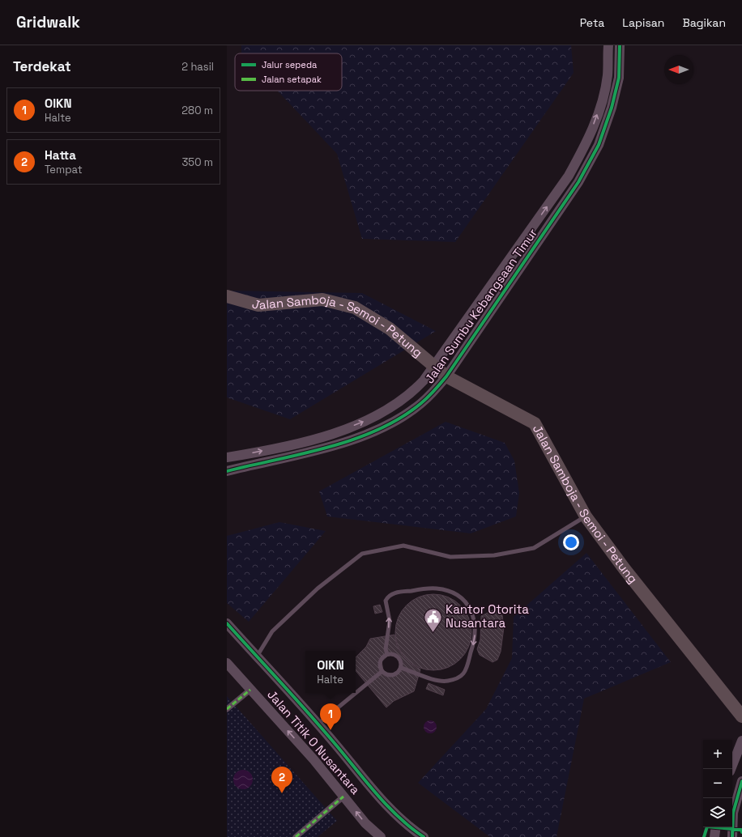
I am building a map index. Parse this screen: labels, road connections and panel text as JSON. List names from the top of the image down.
{
  "streets": {
    "highway": ["Jalan Samboja - Semoi - Petung"],
    "street": ["Jalan Sumbu Kebangsaan Timur", "Jalan Titik 0 Nusantara"]
  },
  "crossings": [
    ["Jalan Sumbu Kebangsaan Timur", "Jalan Samboja - Semoi - Petung"]
  ],
  "places": {
    "public building": ["Kantor Otorita Nusantara"]
  },
  "legend": ["Jalur sepeda", "Jalan setapak"],
  "north": "left",
  "page": {
    "header": "Gridwalk",
    "nav": ["Peta", "Lapisan", "Bagikan"],
    "heading": ["Terdekat", "2 hasil"],
    "list": [
      {
        "mark": "1",
        "name": "OIKN",
        "note": "Halte",
        "value": "280 m"
      },
      {
        "mark": "2",
        "name": "Hatta",
        "note": "Tempat",
        "value": "350 m"
      }
    ],
    "popup": ["OIKN", "Halte"],
    "pins": ["1", "2"],
    "map_buttons": ["+", "−"]
  }
}
